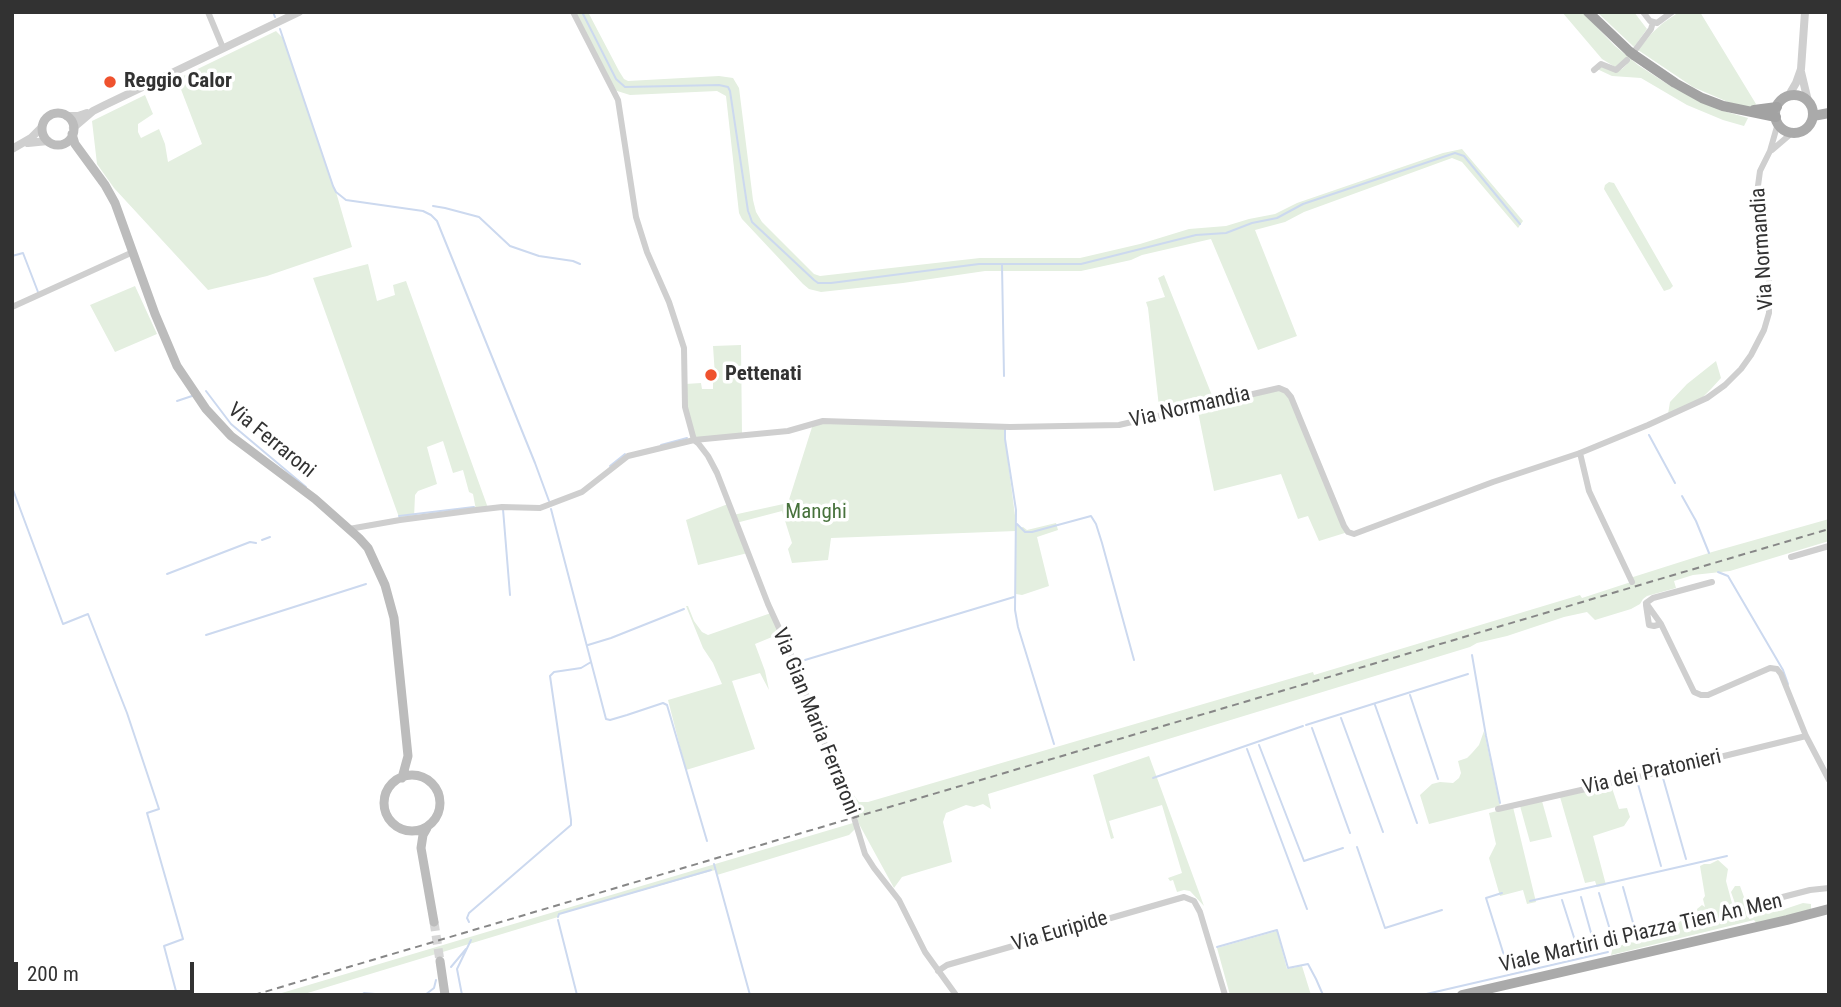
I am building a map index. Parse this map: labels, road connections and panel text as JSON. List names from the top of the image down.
{
  "streets": {
    "main road": ["Via Ferraroni", "Viale Martiri di Piazza Tien An Men"],
    "street": [
      "Via Normandia",
      "Via Gian Maria Ferraroni",
      "Via dei Pratonieri",
      "Via Euripide"
    ]
  },
  "crossings": [
    ["Via Normandia", "Via Gian Maria Ferraroni"],
    ["Via Gian Maria Ferraroni", "Via Euripide"]
  ],
  "parks": ["Manghi"],
  "places": ["Reggio Calor", "Pettenati"],
  "scale_bar": "200 m"
}
